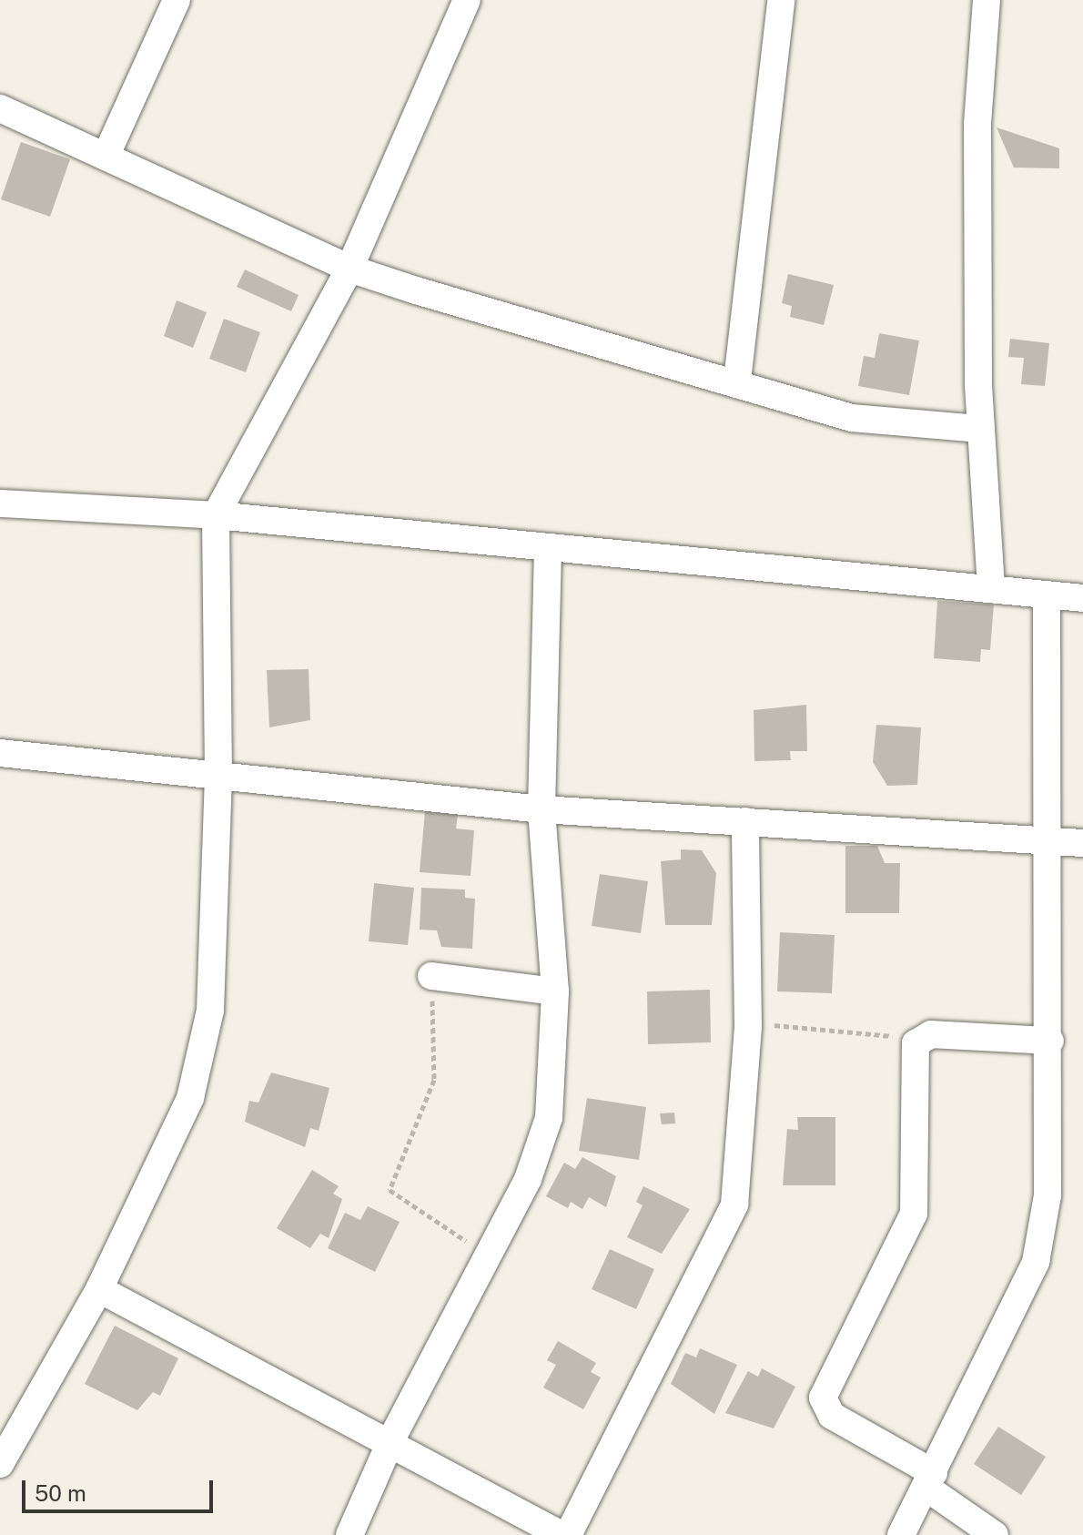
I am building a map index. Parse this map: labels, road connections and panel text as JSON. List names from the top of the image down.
{
  "scale_bar": "50 m"
}
